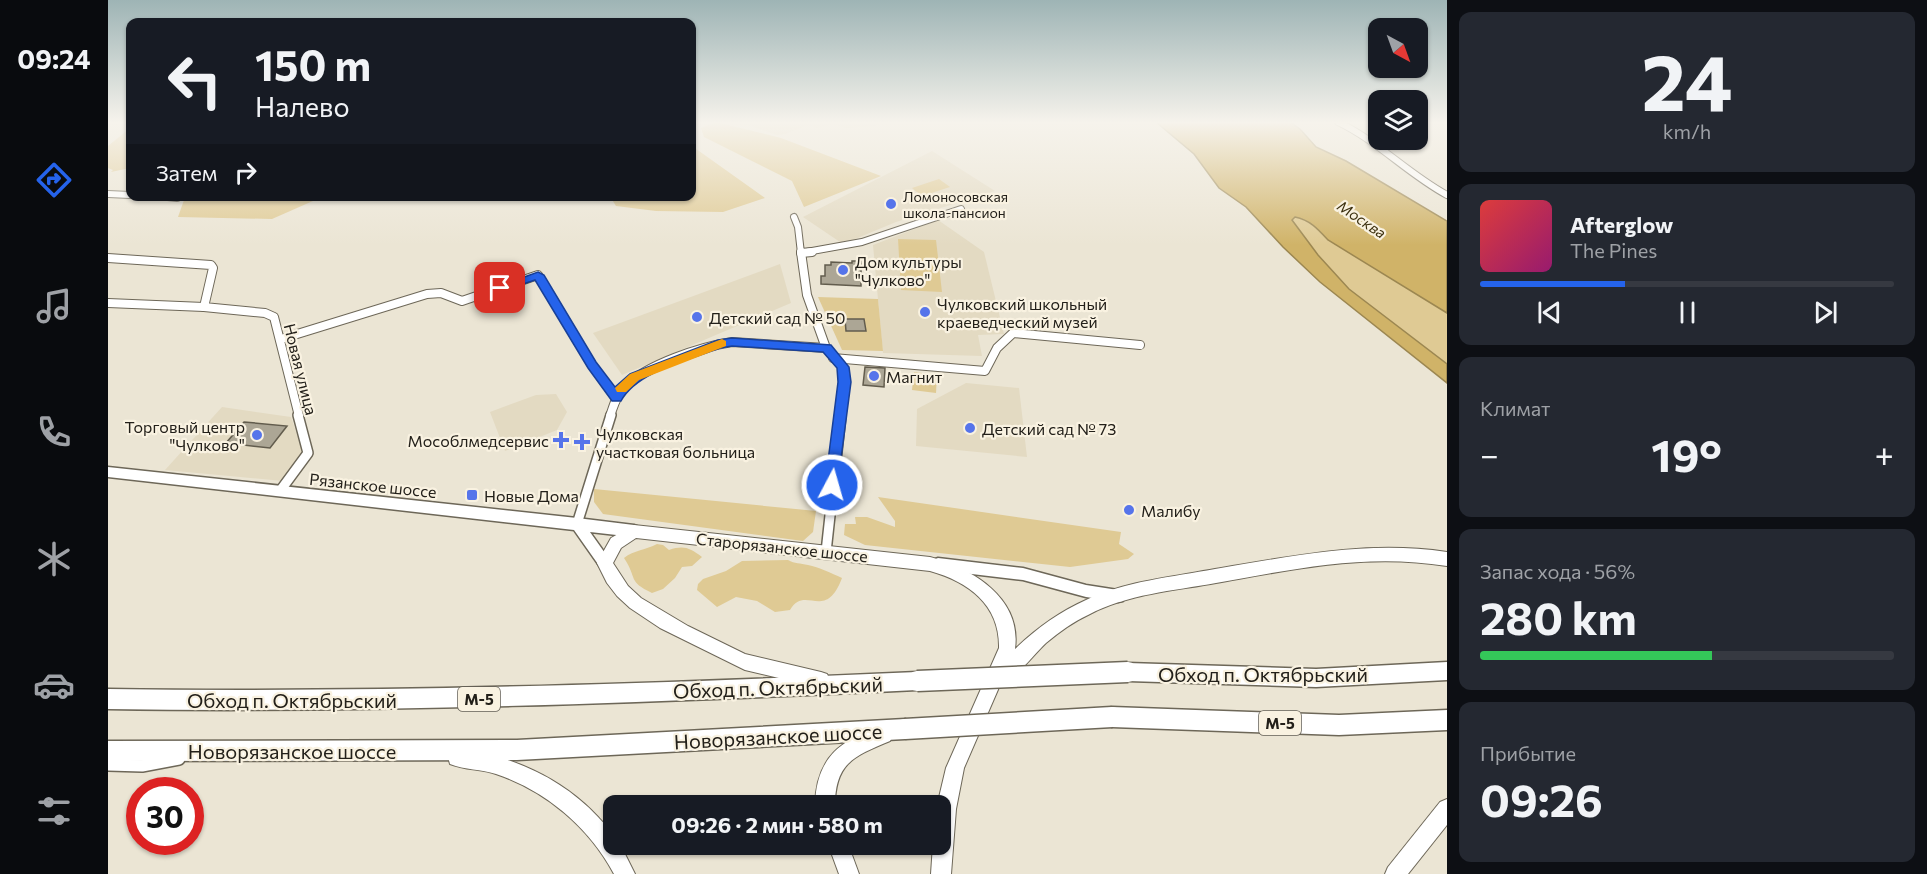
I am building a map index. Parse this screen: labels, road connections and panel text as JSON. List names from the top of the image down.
{
  "streets": {
    "highway": ["Обход п. Октябрьский", "М-5", "Новорязанское шоссе"],
    "main road": ["Рязанское шоссе", "Старорязанское шоссе"],
    "street": ["Новая улица"]
  },
  "crossings": [
    ["Новая улица", "Рязанское шоссе"],
    ["Рязанское шоссе", "Старорязанское шоссе"]
  ],
  "water": ["Москва"],
  "places": {
    "other": [
      "Ломоносовская школа-пансион",
      "Дом культуры \"Чулково\"",
      "Чулковский школьный краеведческий музей",
      "Детский сад № 50",
      "Магнит",
      "Детский сад № 73",
      "Торговый центр \"Чулково\"",
      "Малибу"
    ],
    "health": ["Мособлмедсервис", "Чулковская участковая больница"],
    "transit": ["Новые Дома"]
  },
  "north": "bottom right",
  "page": {
    "tabs": "09:24",
    "tile": [
      ["24", "km/h"],
      "Климат",
      ["Запас хода · 56%", "280 km"],
      ["Прибытие", "09:26"]
    ],
    "turn": ["150 m", "Налево"],
    "then": "Затем",
    "song": ["Afterglow", "The Pines"],
    "heat": ["−", "19°", "+"],
    "limit": "30",
    "trip": "09:26 · 2 мин · 580 m"
  }
}
